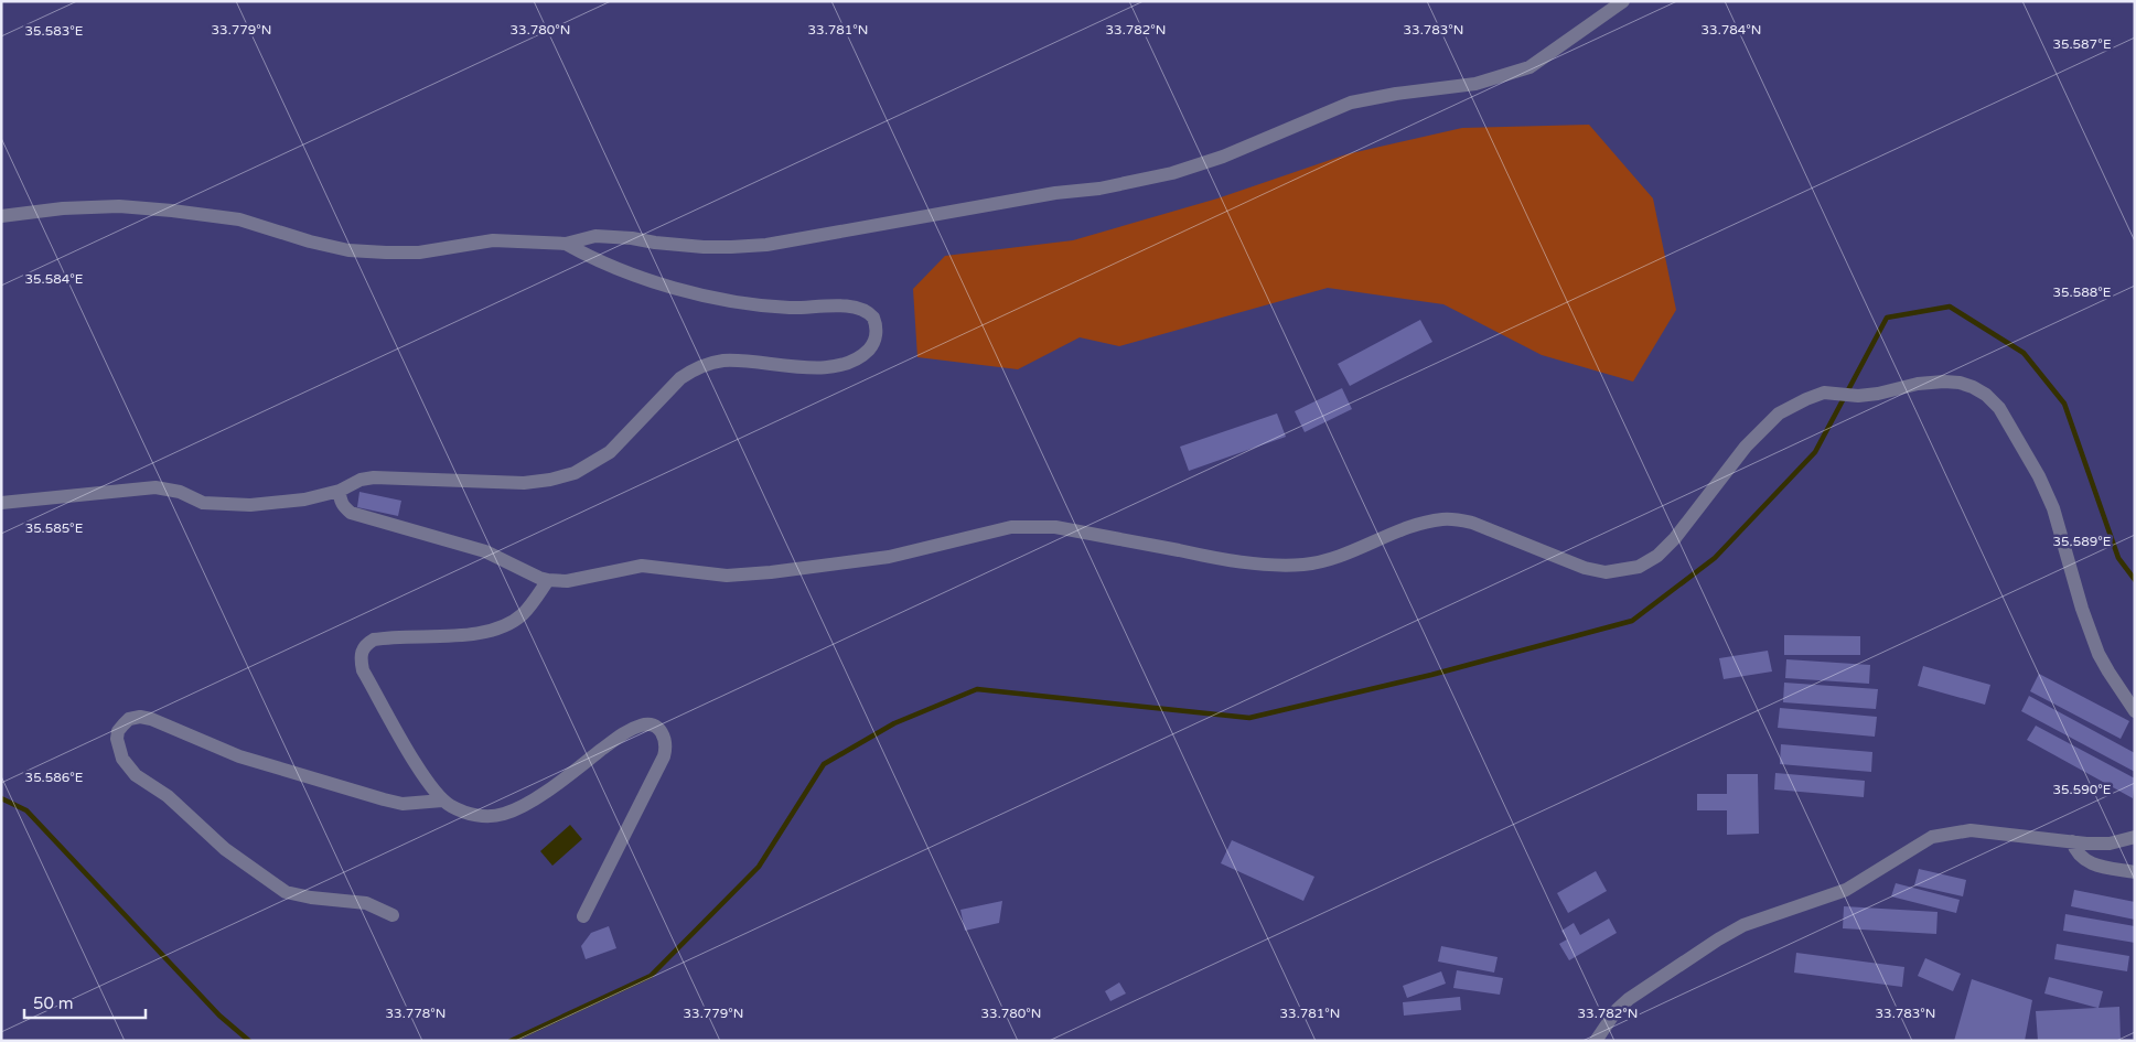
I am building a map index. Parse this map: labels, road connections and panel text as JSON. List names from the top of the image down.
{
  "scale_bar": "50 m",
  "coordinates": [
    "33.779°N",
    "33.780°N",
    "33.781°N",
    "33.782°N",
    "33.783°N",
    "33.784°N",
    "35.583°E",
    "35.587°E",
    "35.584°E",
    "35.588°E",
    "35.585°E",
    "35.589°E",
    "35.586°E",
    "35.590°E",
    "33.778°N"
  ]
}
